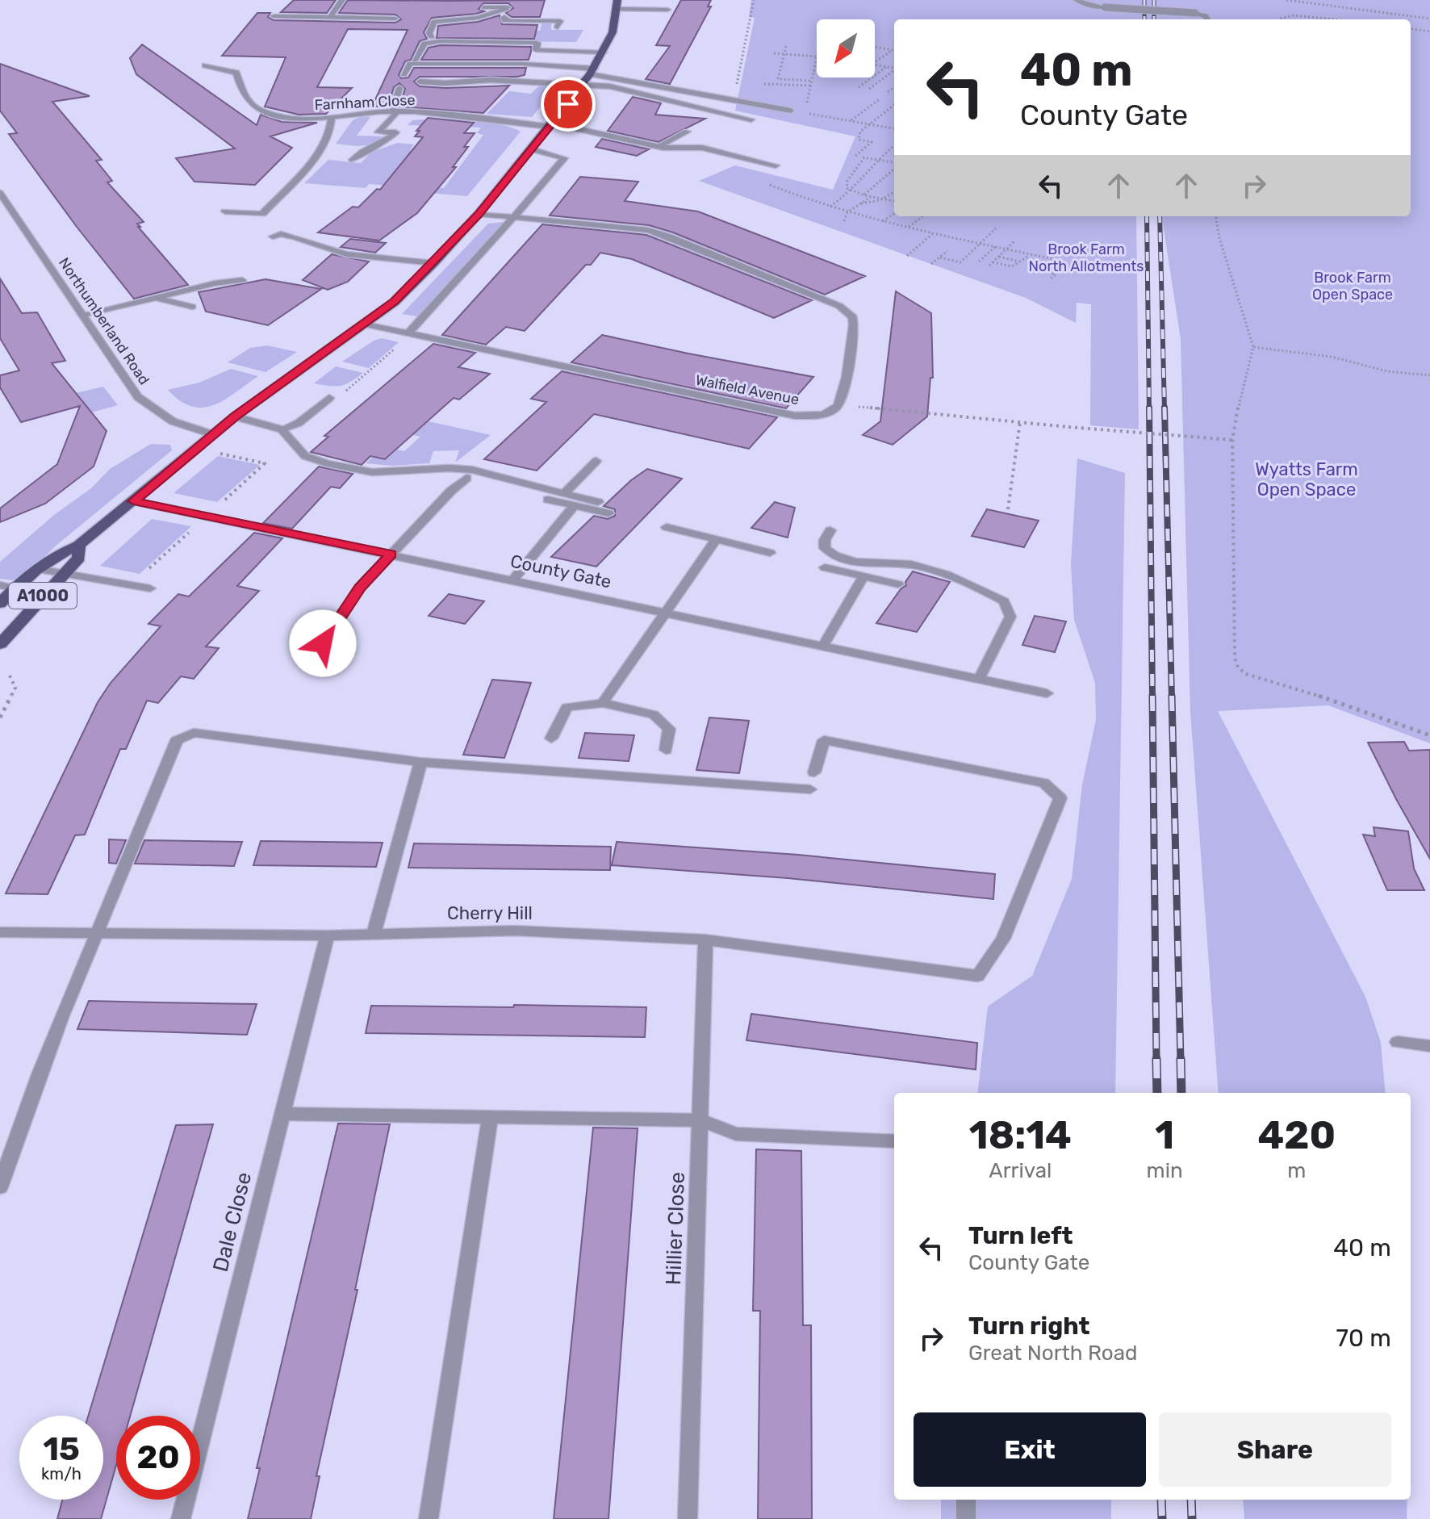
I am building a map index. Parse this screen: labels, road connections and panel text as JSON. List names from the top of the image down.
{
  "streets": {
    "main road": ["A1000"],
    "street": [
      "Farnham Close",
      "Northumberland Road",
      "Walfield Avenue",
      "County Gate",
      "Cherry Hill",
      "Dale Close",
      "Hillier Close"
    ]
  },
  "crossings": [
    ["Farnham Close", "A1000"],
    ["Northumberland Road", "A1000"],
    ["Walfield Avenue", "A1000"],
    ["County Gate", "A1000"],
    ["Cherry Hill", "Dale Close"],
    ["Cherry Hill", "Hillier Close"]
  ],
  "parks": ["Brook Farm North Allotments", "Brook Farm Open Space", "Wyatts Farm Open Space"],
  "north": "bottom left",
  "page": {
    "turn": ["40 m", "County Gate"],
    "eta": [
      "18:14",
      "Arrival",
      "1",
      "min",
      "420",
      "m"
    ],
    "list": [
      {
        "name": "Turn left",
        "note": "County Gate",
        "value": "40 m"
      },
      {
        "name": "Turn right",
        "note": "Great North Road",
        "value": "70 m"
      }
    ],
    "buttons": ["Exit", "Share"],
    "speed": "15 km/h",
    "limit": "20"
  }
}
